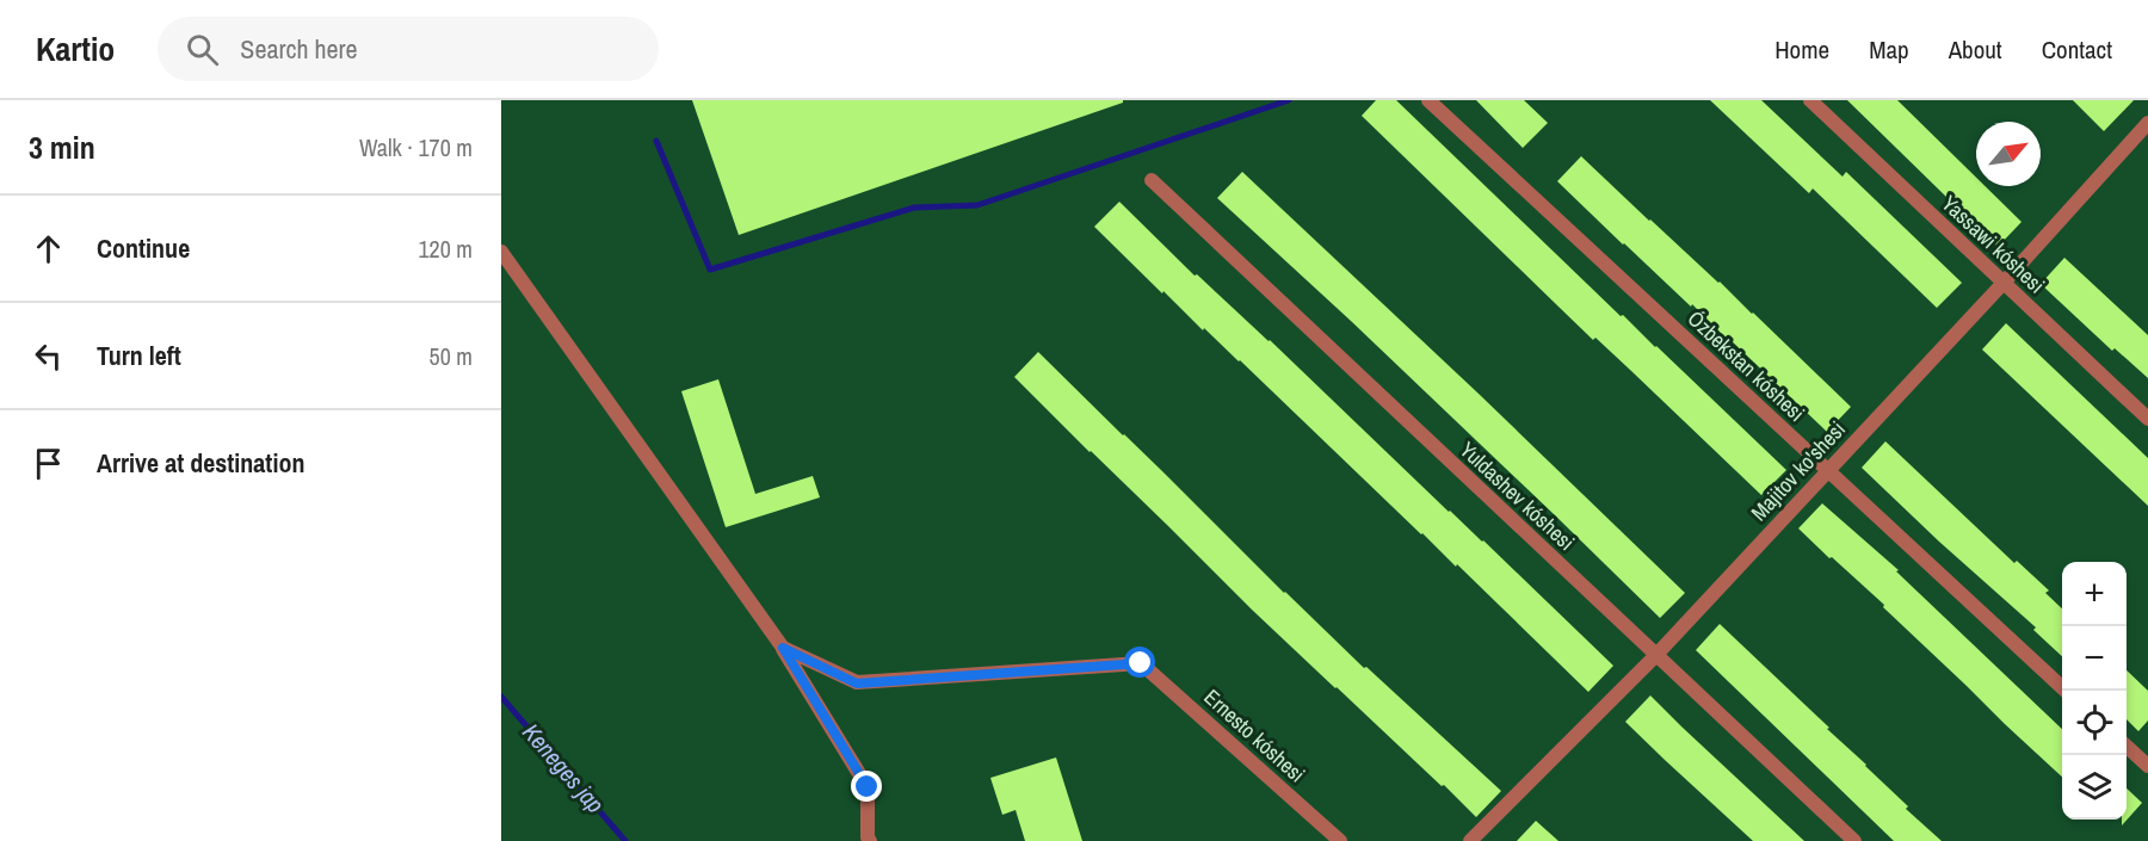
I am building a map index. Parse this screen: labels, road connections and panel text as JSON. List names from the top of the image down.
{
  "streets": {
    "street": [
      "Yassawi kóshesi",
      "Ózbekstan kóshesi",
      "Majitov ko'shesi",
      "Yuldashev kóshesi",
      "Ernesto kóshesi"
    ]
  },
  "crossings": [
    ["Yassawi kóshesi", "Majitov ko'shesi"],
    ["Ózbekstan kóshesi", "Majitov ko'shesi"],
    ["Majitov ko'shesi", "Yuldashev kóshesi"]
  ],
  "water": ["Keneges jap"],
  "north": "top right",
  "page": {
    "header": "Kartio",
    "search": "Search here",
    "nav": [
      "Home",
      "Map",
      "About",
      "Contact"
    ],
    "heading": ["3 min", "Walk · 170 m"],
    "list": [
      ["Continue", "120 m"],
      ["Turn left", "50 m"],
      "Arrive at destination"
    ],
    "map_buttons": ["+", "−"]
  }
}
